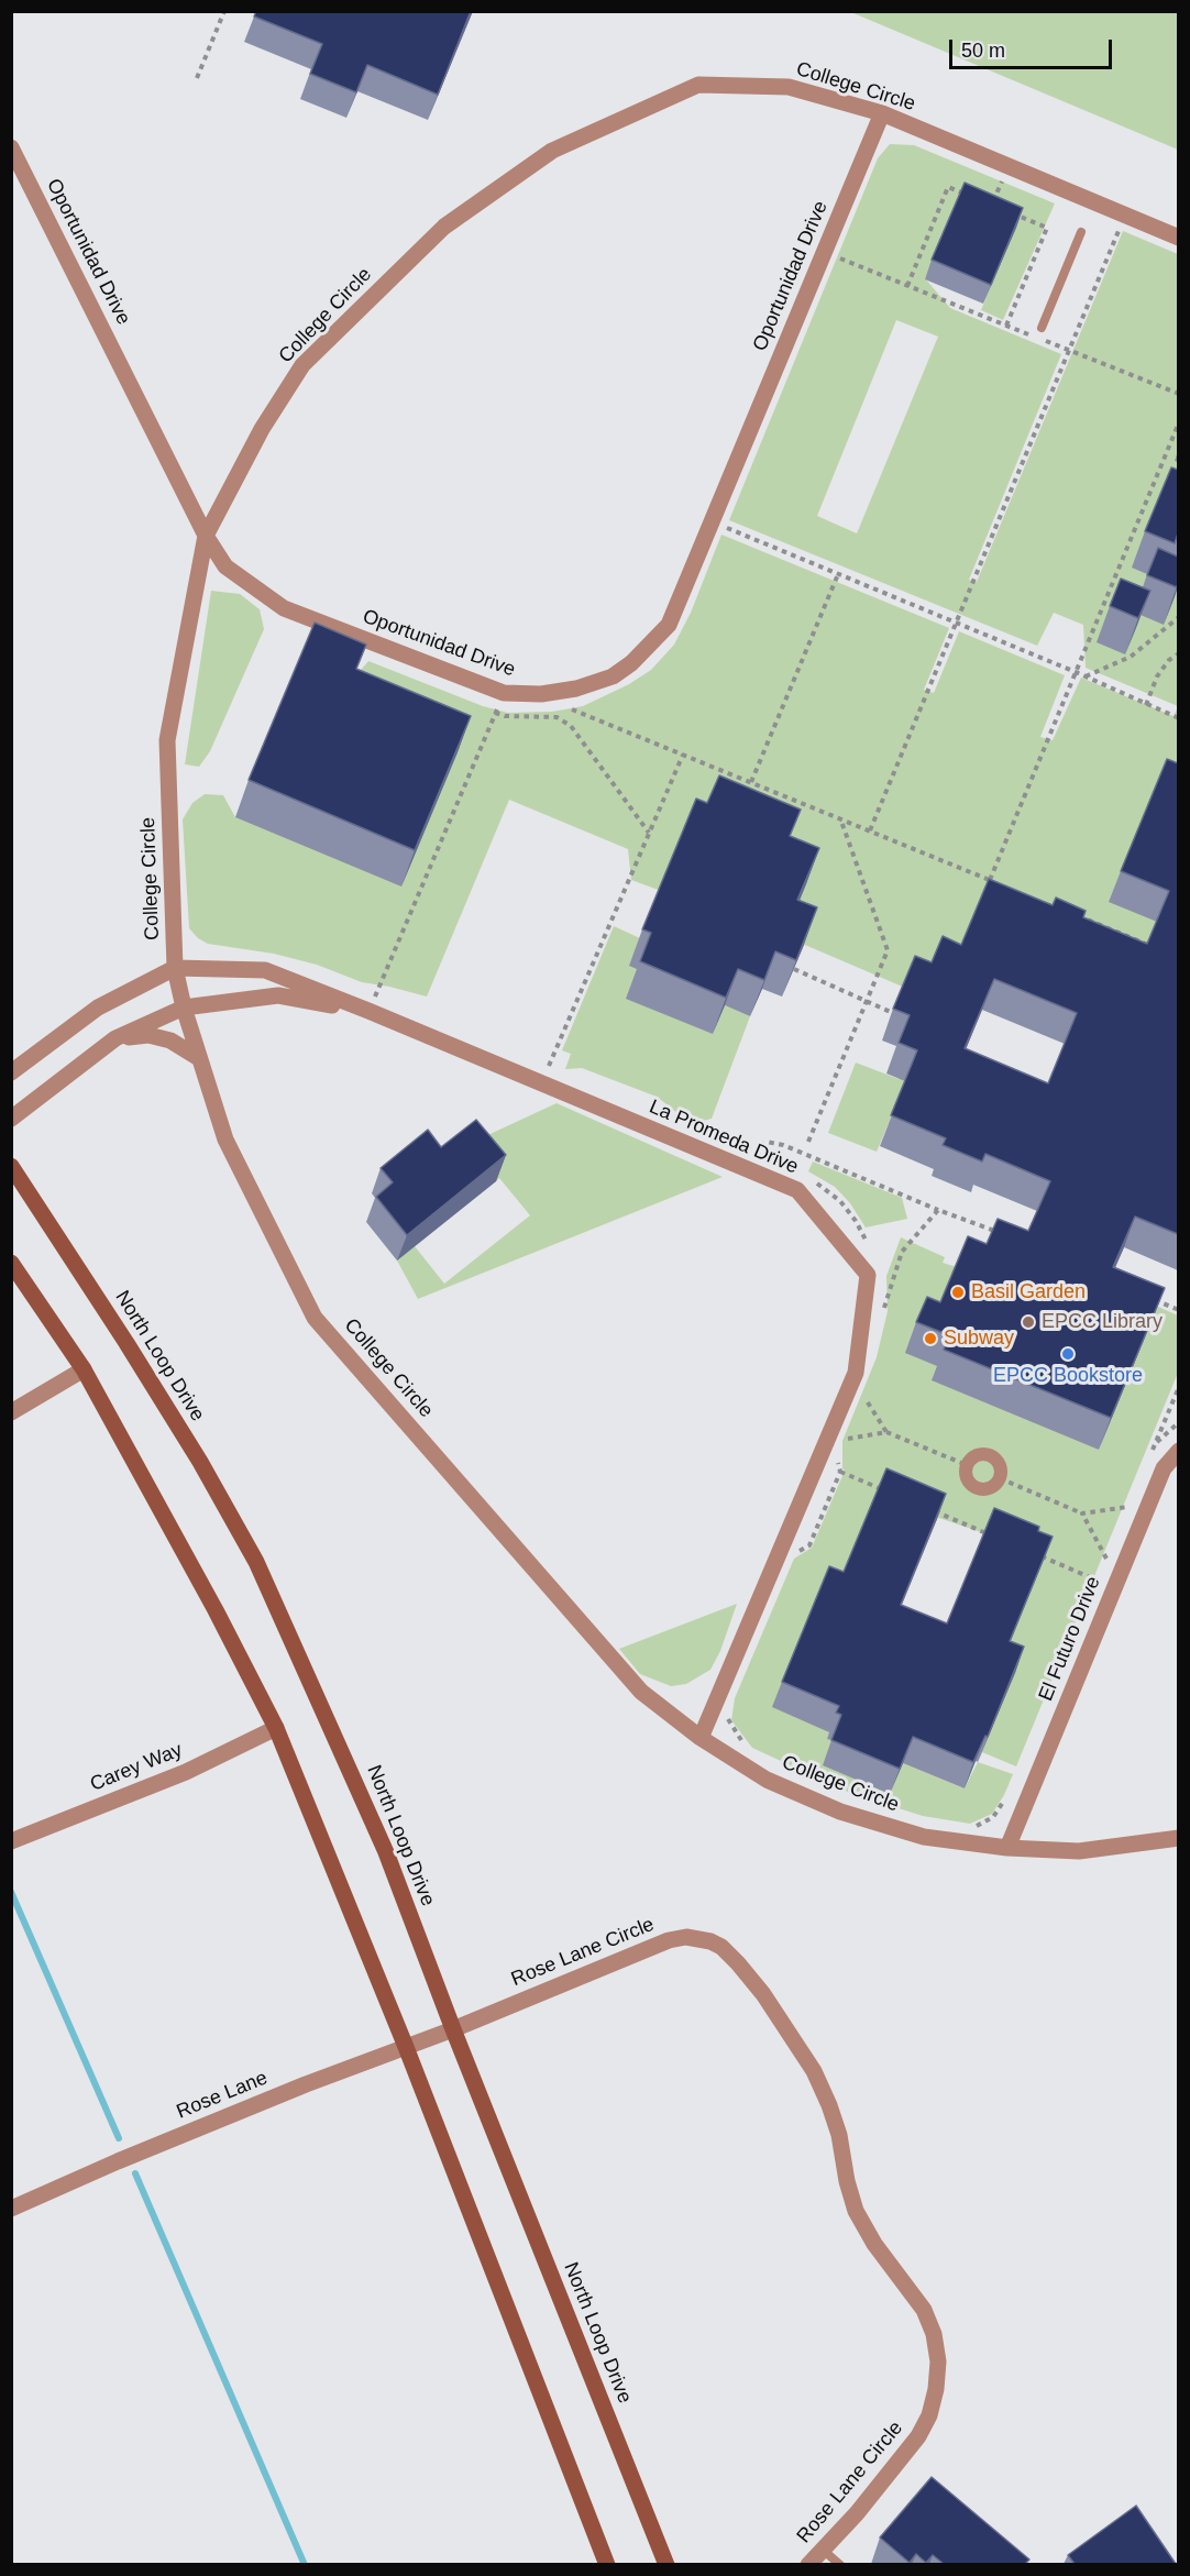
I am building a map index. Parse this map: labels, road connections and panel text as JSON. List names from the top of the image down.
{
  "streets": {
    "main road": ["North Loop Drive"],
    "street": [
      "College Circle",
      "Oportunidad Drive",
      "La Promeda Drive",
      "El Futuro Drive",
      "Carey Way",
      "Rose Lane Circle",
      "Rose Lane"
    ]
  },
  "crossings": [
    ["College Circle", "Oportunidad Drive"],
    ["College Circle", "La Promeda Drive"],
    ["College Circle", "El Futuro Drive"],
    ["North Loop Drive", "Rose Lane Circle"],
    ["North Loop Drive", "Rose Lane"],
    ["Rose Lane Circle", "Rose Lane"]
  ],
  "places": [
    "Basil Garden",
    "EPCC Library",
    "Subway",
    "EPCC Bookstore"
  ],
  "scale_bar": "50 m"
}
